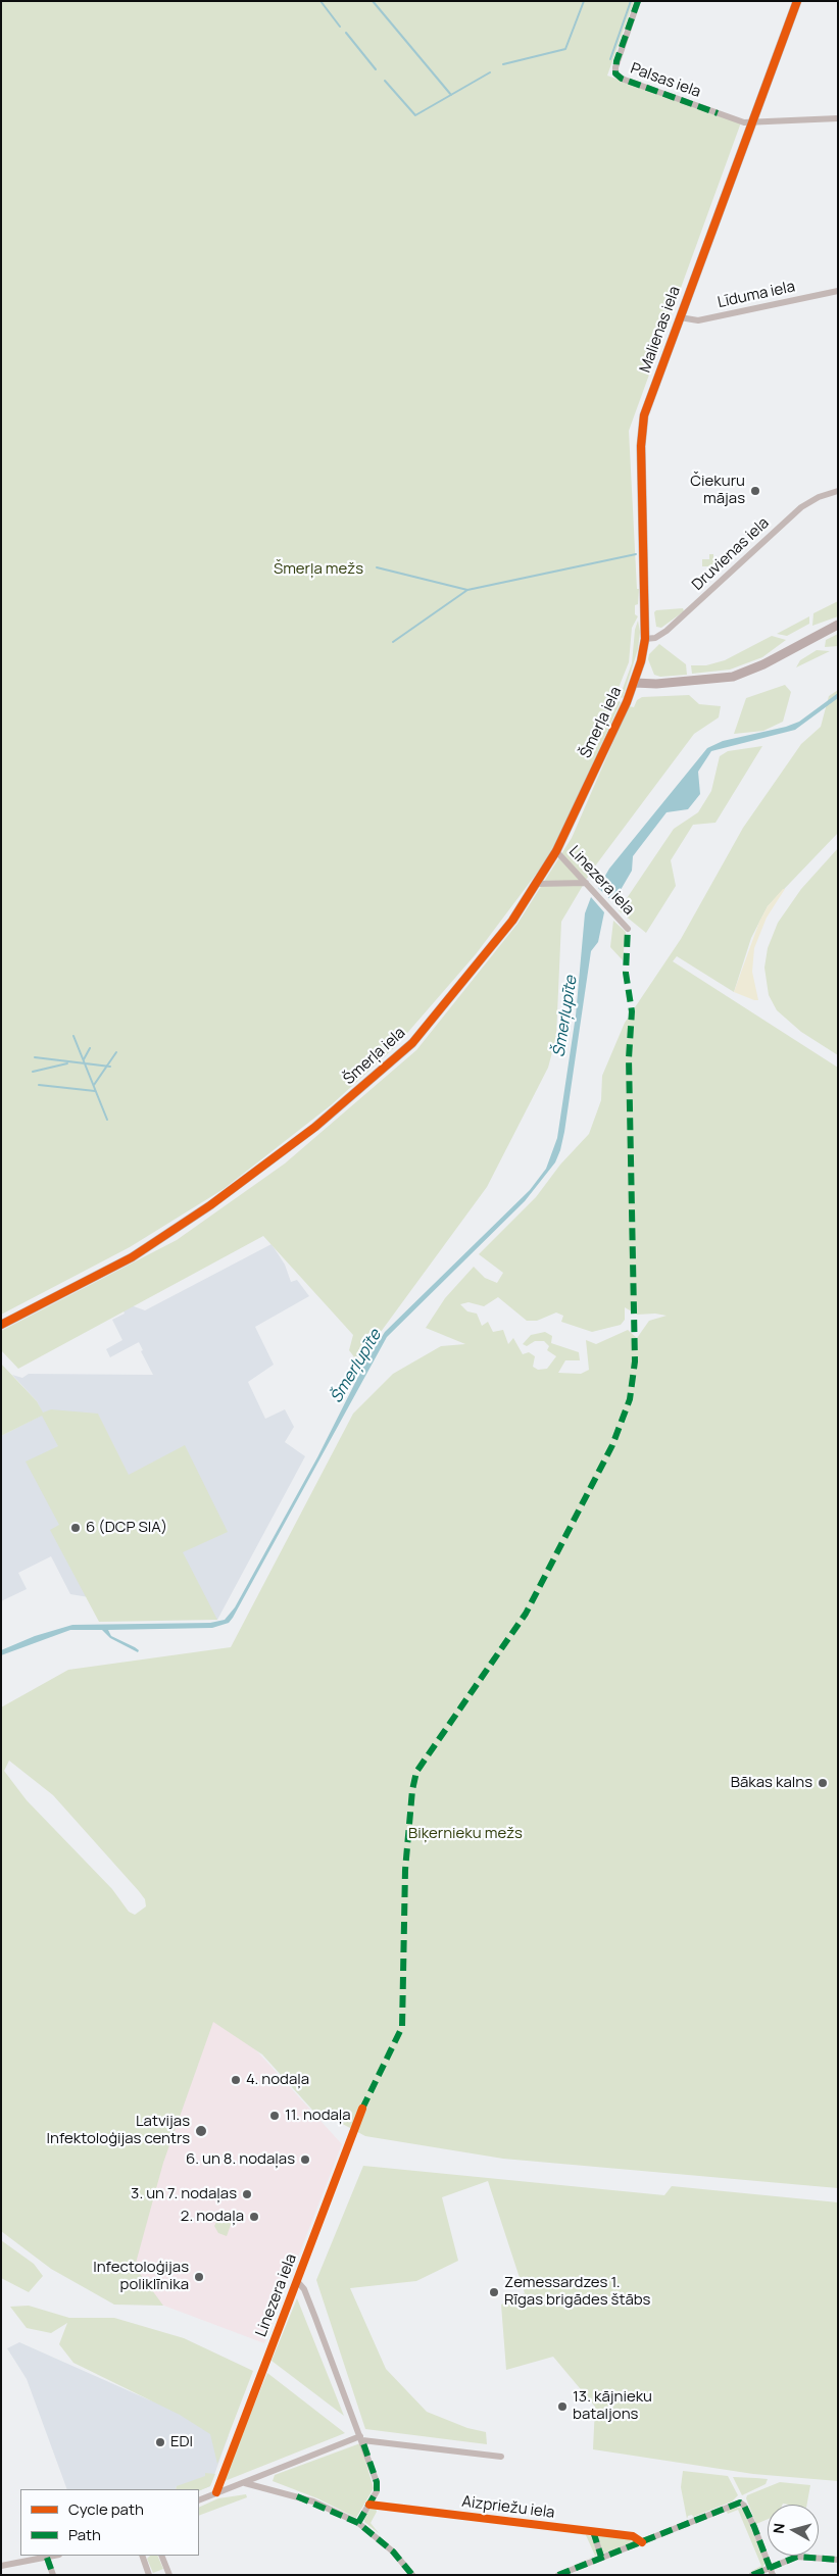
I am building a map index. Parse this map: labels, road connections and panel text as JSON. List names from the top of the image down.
{
  "streets": {
    "street": [
      "Palsas iela",
      "Līduma iela",
      "Malienas iela",
      "Druvienas iela",
      "Šmerļa iela",
      "Linezera iela",
      "Aizpriežu iela"
    ]
  },
  "crossings": [
    ["Palsas iela", "Malienas iela"],
    ["Līduma iela", "Malienas iela"],
    ["Malienas iela", "Druvienas iela"],
    ["Malienas iela", "Šmerļa iela"],
    ["Šmerļa iela", "Linezera iela"]
  ],
  "water": ["Šmerļupīte"],
  "parks": ["Šmerļa mežs", "Biķernieku mežs"],
  "places": [
    "Čiekuru mājas",
    "6 (DCP SIA)",
    "Bākas kalns",
    "4. nodaļa",
    "11. nodaļa",
    "Latvijas Infektoloģijas centrs",
    "6. un 8. nodaļas",
    "3. un 7. nodaļas",
    "2. nodaļa",
    "Infectoloģijas poliklīnika",
    "Zemessardzes 1. Rīgas brigādes štābs",
    "13. kājnieku bataljons",
    "EDI"
  ],
  "legend": ["Cycle path", "Path"],
  "north": "left"
}
